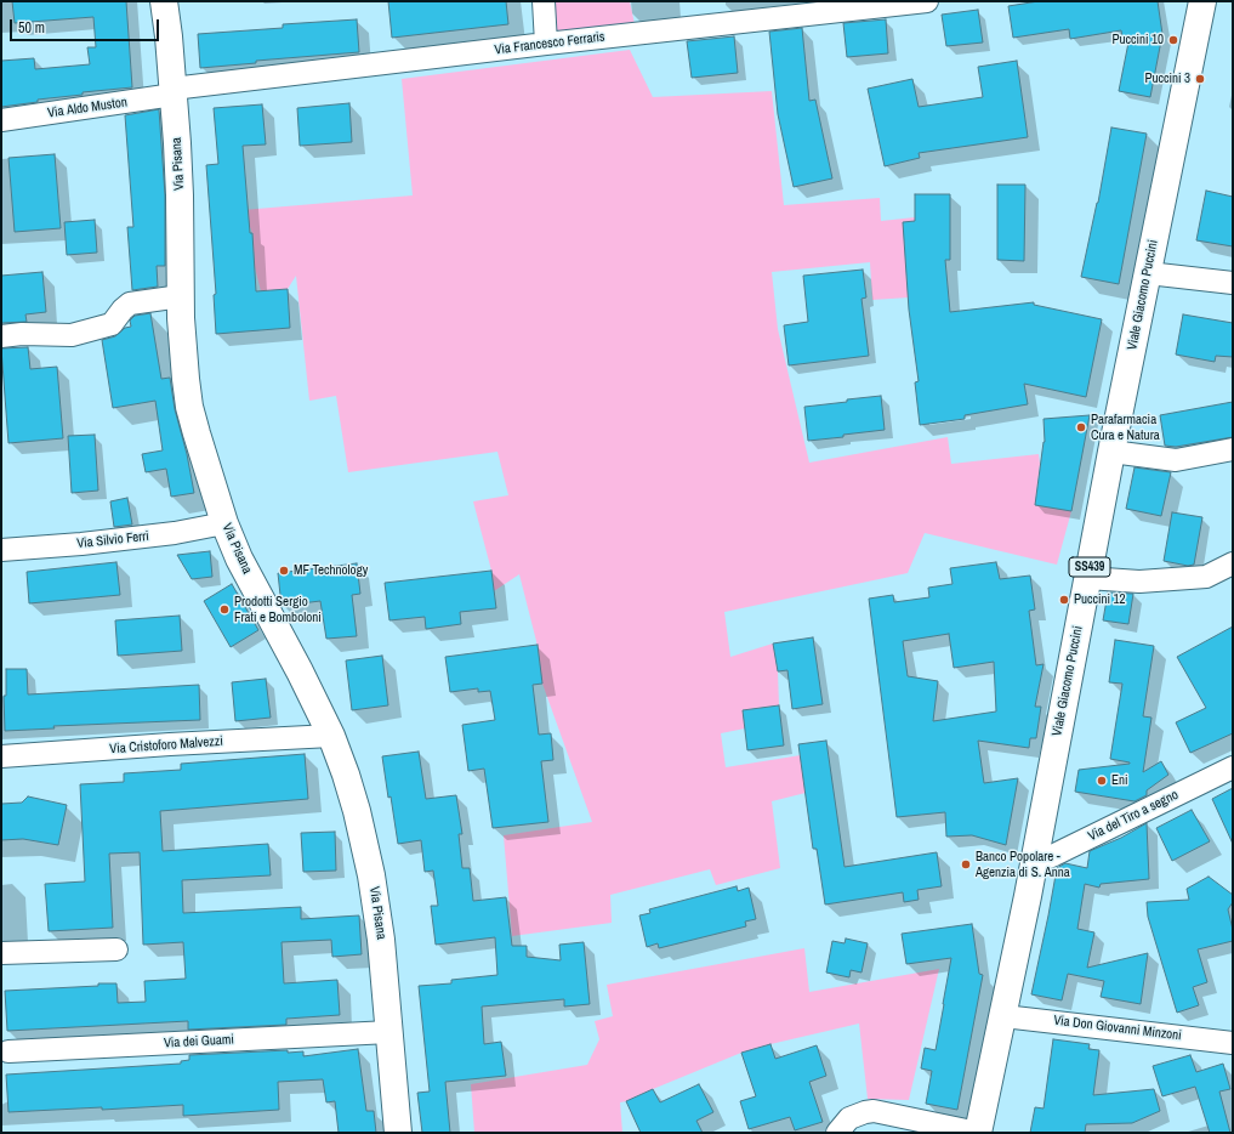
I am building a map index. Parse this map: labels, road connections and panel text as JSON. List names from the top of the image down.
{
  "streets": {
    "main road": ["Via Pisana", "Viale Giacomo Puccini", "SS439"],
    "street": [
      "Via Francesco Ferraris",
      "Via Aldo Muston",
      "Via Silvio Ferri",
      "Via Cristoforo Malvezzi",
      "Via del Tiro a segno",
      "Via Don Giovanni Minzoni",
      "Via dei Guami"
    ]
  },
  "crossings": [
    ["Via Francesco Ferraris", "Via Aldo Muston"],
    ["Via Francesco Ferraris", "Via Pisana"],
    ["Via Aldo Muston", "Via Pisana"],
    ["Via Pisana", "Via Silvio Ferri"],
    ["Via Pisana", "Via Cristoforo Malvezzi"],
    ["Via Pisana", "Via dei Guami"],
    ["Viale Giacomo Puccini", "Via del Tiro a segno"],
    ["Viale Giacomo Puccini", "Via Don Giovanni Minzoni"]
  ],
  "places": [
    "Puccini 10",
    "Puccini 3",
    "Parafarmacia Cura e Natura",
    "MF Technology",
    "Puccini 12",
    "Prodotti Sergio Frati e Bomboloni",
    "Eni",
    "Banco Popolare - Agenzia di S. Anna"
  ],
  "scale_bar": "50 m"
}
